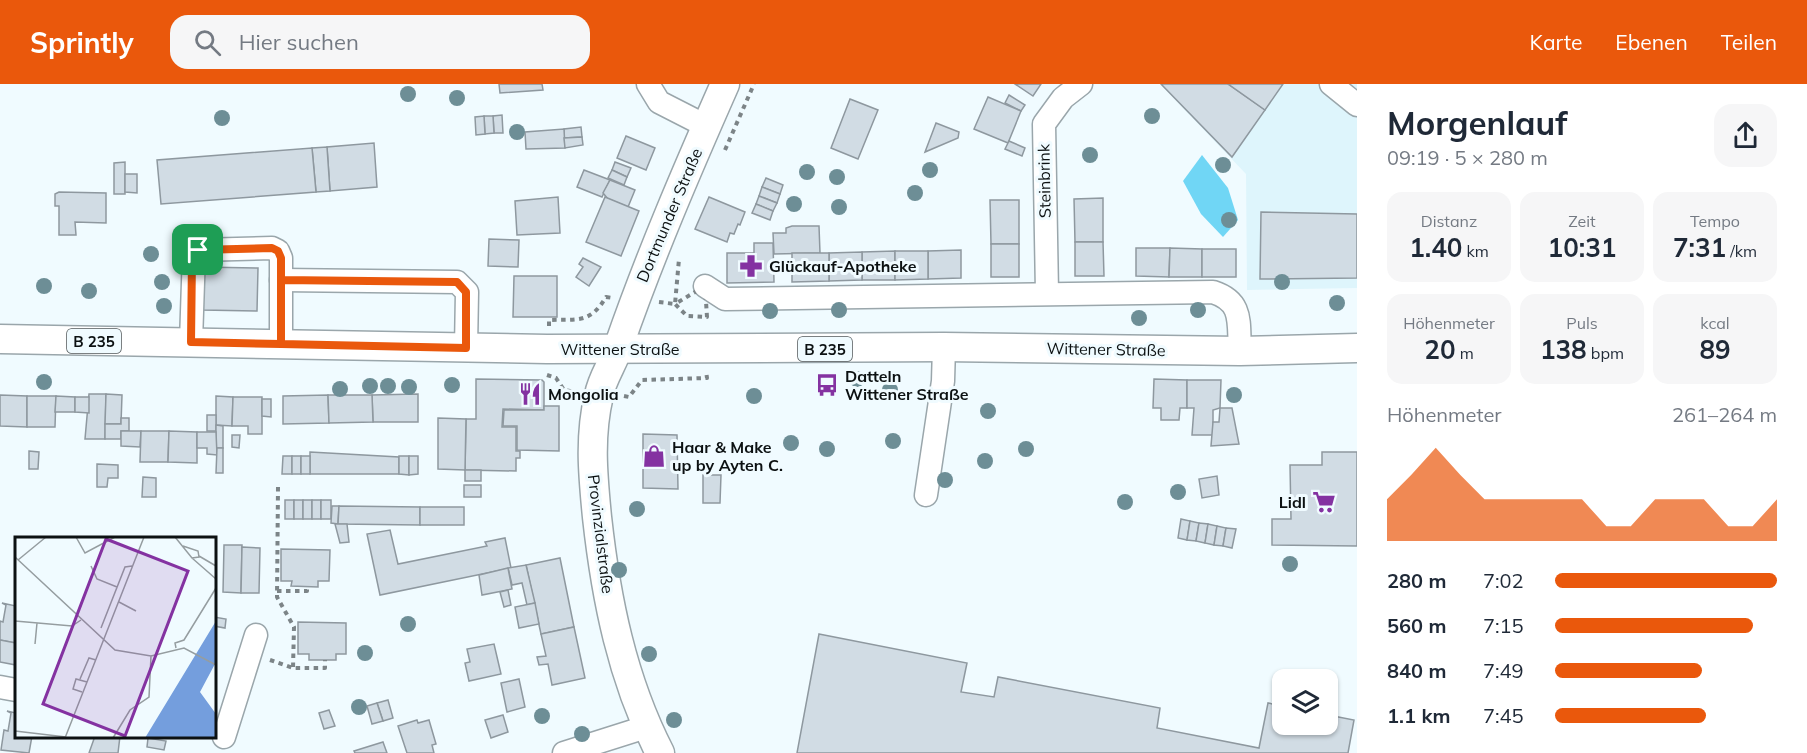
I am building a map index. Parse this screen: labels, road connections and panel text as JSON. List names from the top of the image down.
{
  "streets": {
    "main road": [
      "Dortmunder Straße",
      "B 235",
      "Wittener Straße",
      "Provinzialstraße"
    ],
    "street": ["Steinbrink"]
  },
  "crossings": [
    ["Dortmunder Straße", "Wittener Straße"],
    ["Dortmunder Straße", "Provinzialstraße"],
    ["Wittener Straße", "Provinzialstraße"]
  ],
  "places": {
    "pharmacy": ["Glückauf-Apotheke"],
    "bus stop": ["Datteln Wittener Straße"],
    "restaurant": ["Mongolia"],
    "shop": ["Haar & Make up by Ayten C."],
    "supermarket": ["Lidl"]
  },
  "page": {
    "header": "Sprintly",
    "search": "Hier suchen",
    "nav": ["Karte", "Ebenen", "Teilen"],
    "heading": ["Morgenlauf", "09:19 · 5 × 280 m"],
    "stats": [
      ["Distanz", "1.40 km"],
      ["Zeit", "10:31"],
      ["Tempo", "7:31 /km"],
      ["Höhenmeter", "20 m"],
      ["Puls", "138 bpm"],
      ["kcal", "89"]
    ],
    "chart": ["Höhenmeter", "261–264 m"],
    "list": [
      {
        "name": "280 m",
        "note": "7:02"
      },
      {
        "name": "560 m",
        "note": "7:15"
      },
      {
        "name": "840 m",
        "note": "7:49"
      },
      {
        "name": "1.1 km",
        "note": "7:45"
      }
    ]
  }
}
